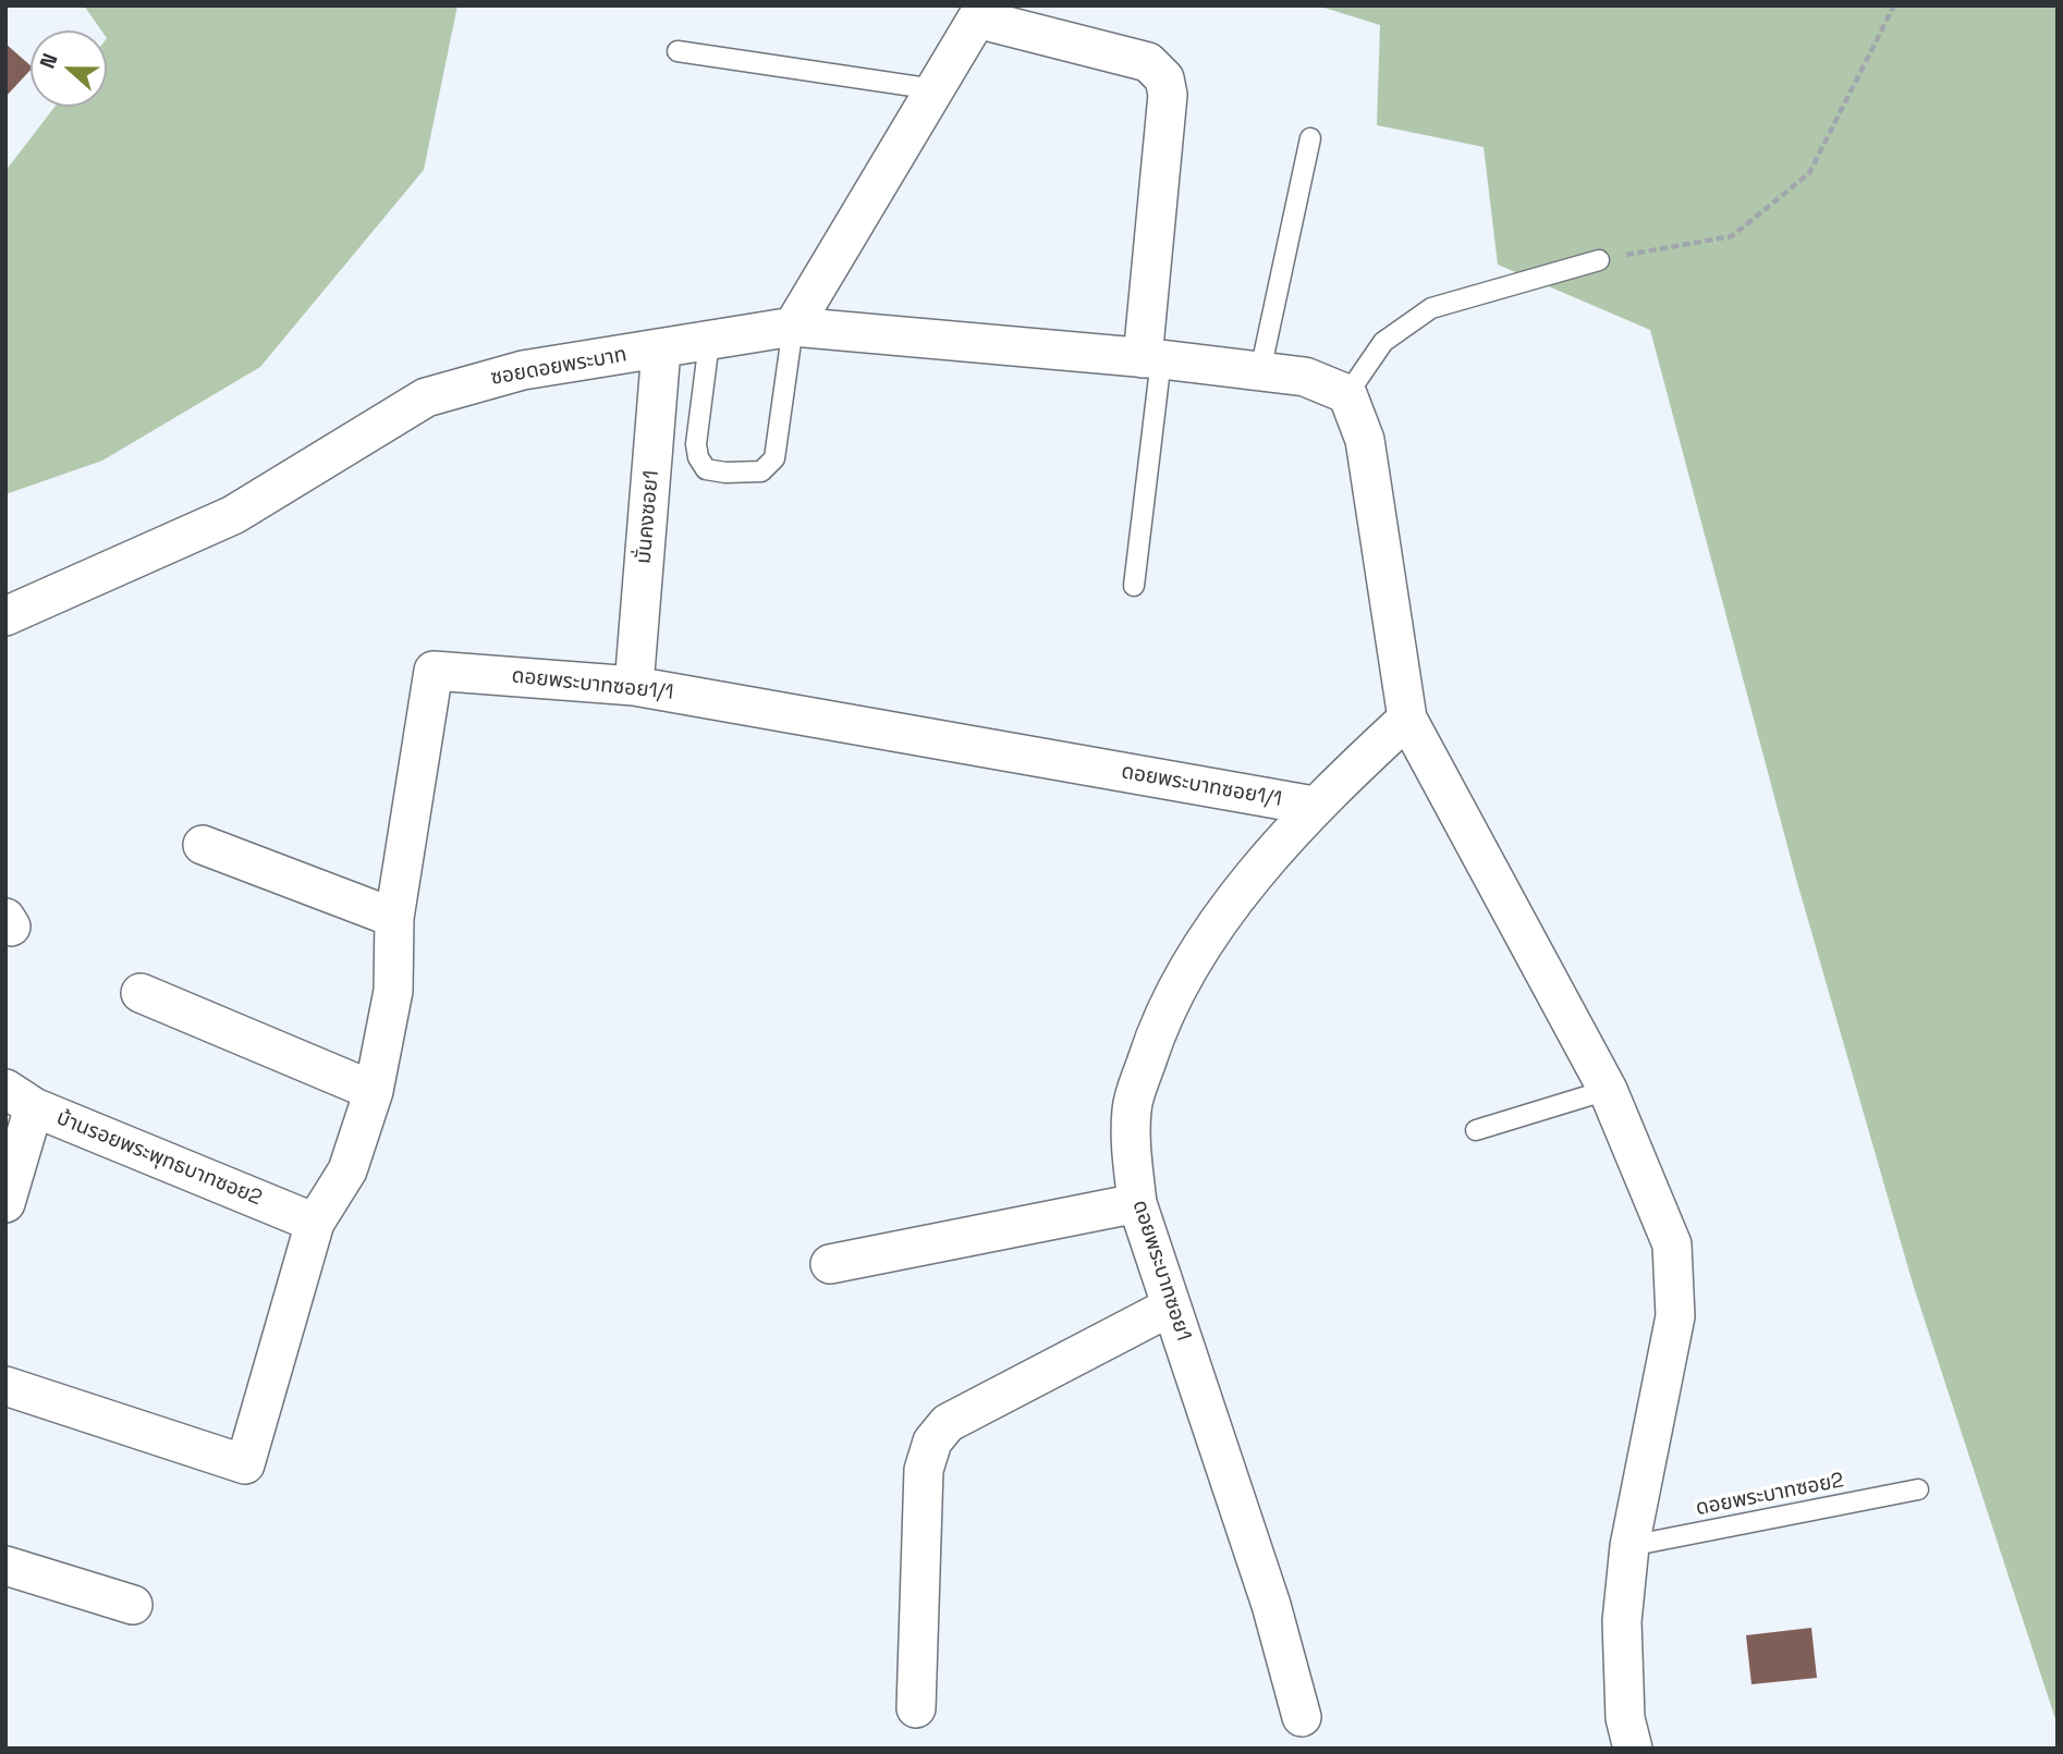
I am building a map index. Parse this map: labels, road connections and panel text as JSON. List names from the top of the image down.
{
  "streets": {
    "street": [
      "ซอยดอยพระบาท",
      "มั่นคงซอย1",
      "ดอยพระบาทซอย1/1",
      "บ้านรอยพระพุทธบาทซอย2",
      "ดอยพระบาทซอย1"
    ],
    "lane": ["ดอยพระบาทซอย2"]
  },
  "crossings": [
    ["ซอยดอยพระบาท", "มั่นคงซอย1"],
    ["มั่นคงซอย1", "ดอยพระบาทซอย1/1"],
    ["ดอยพระบาทซอย1/1", "บ้านรอยพระพุทธบาทซอย2"],
    ["ดอยพระบาทซอย1/1", "ดอยพระบาทซอย1"]
  ],
  "north": "left"
}
